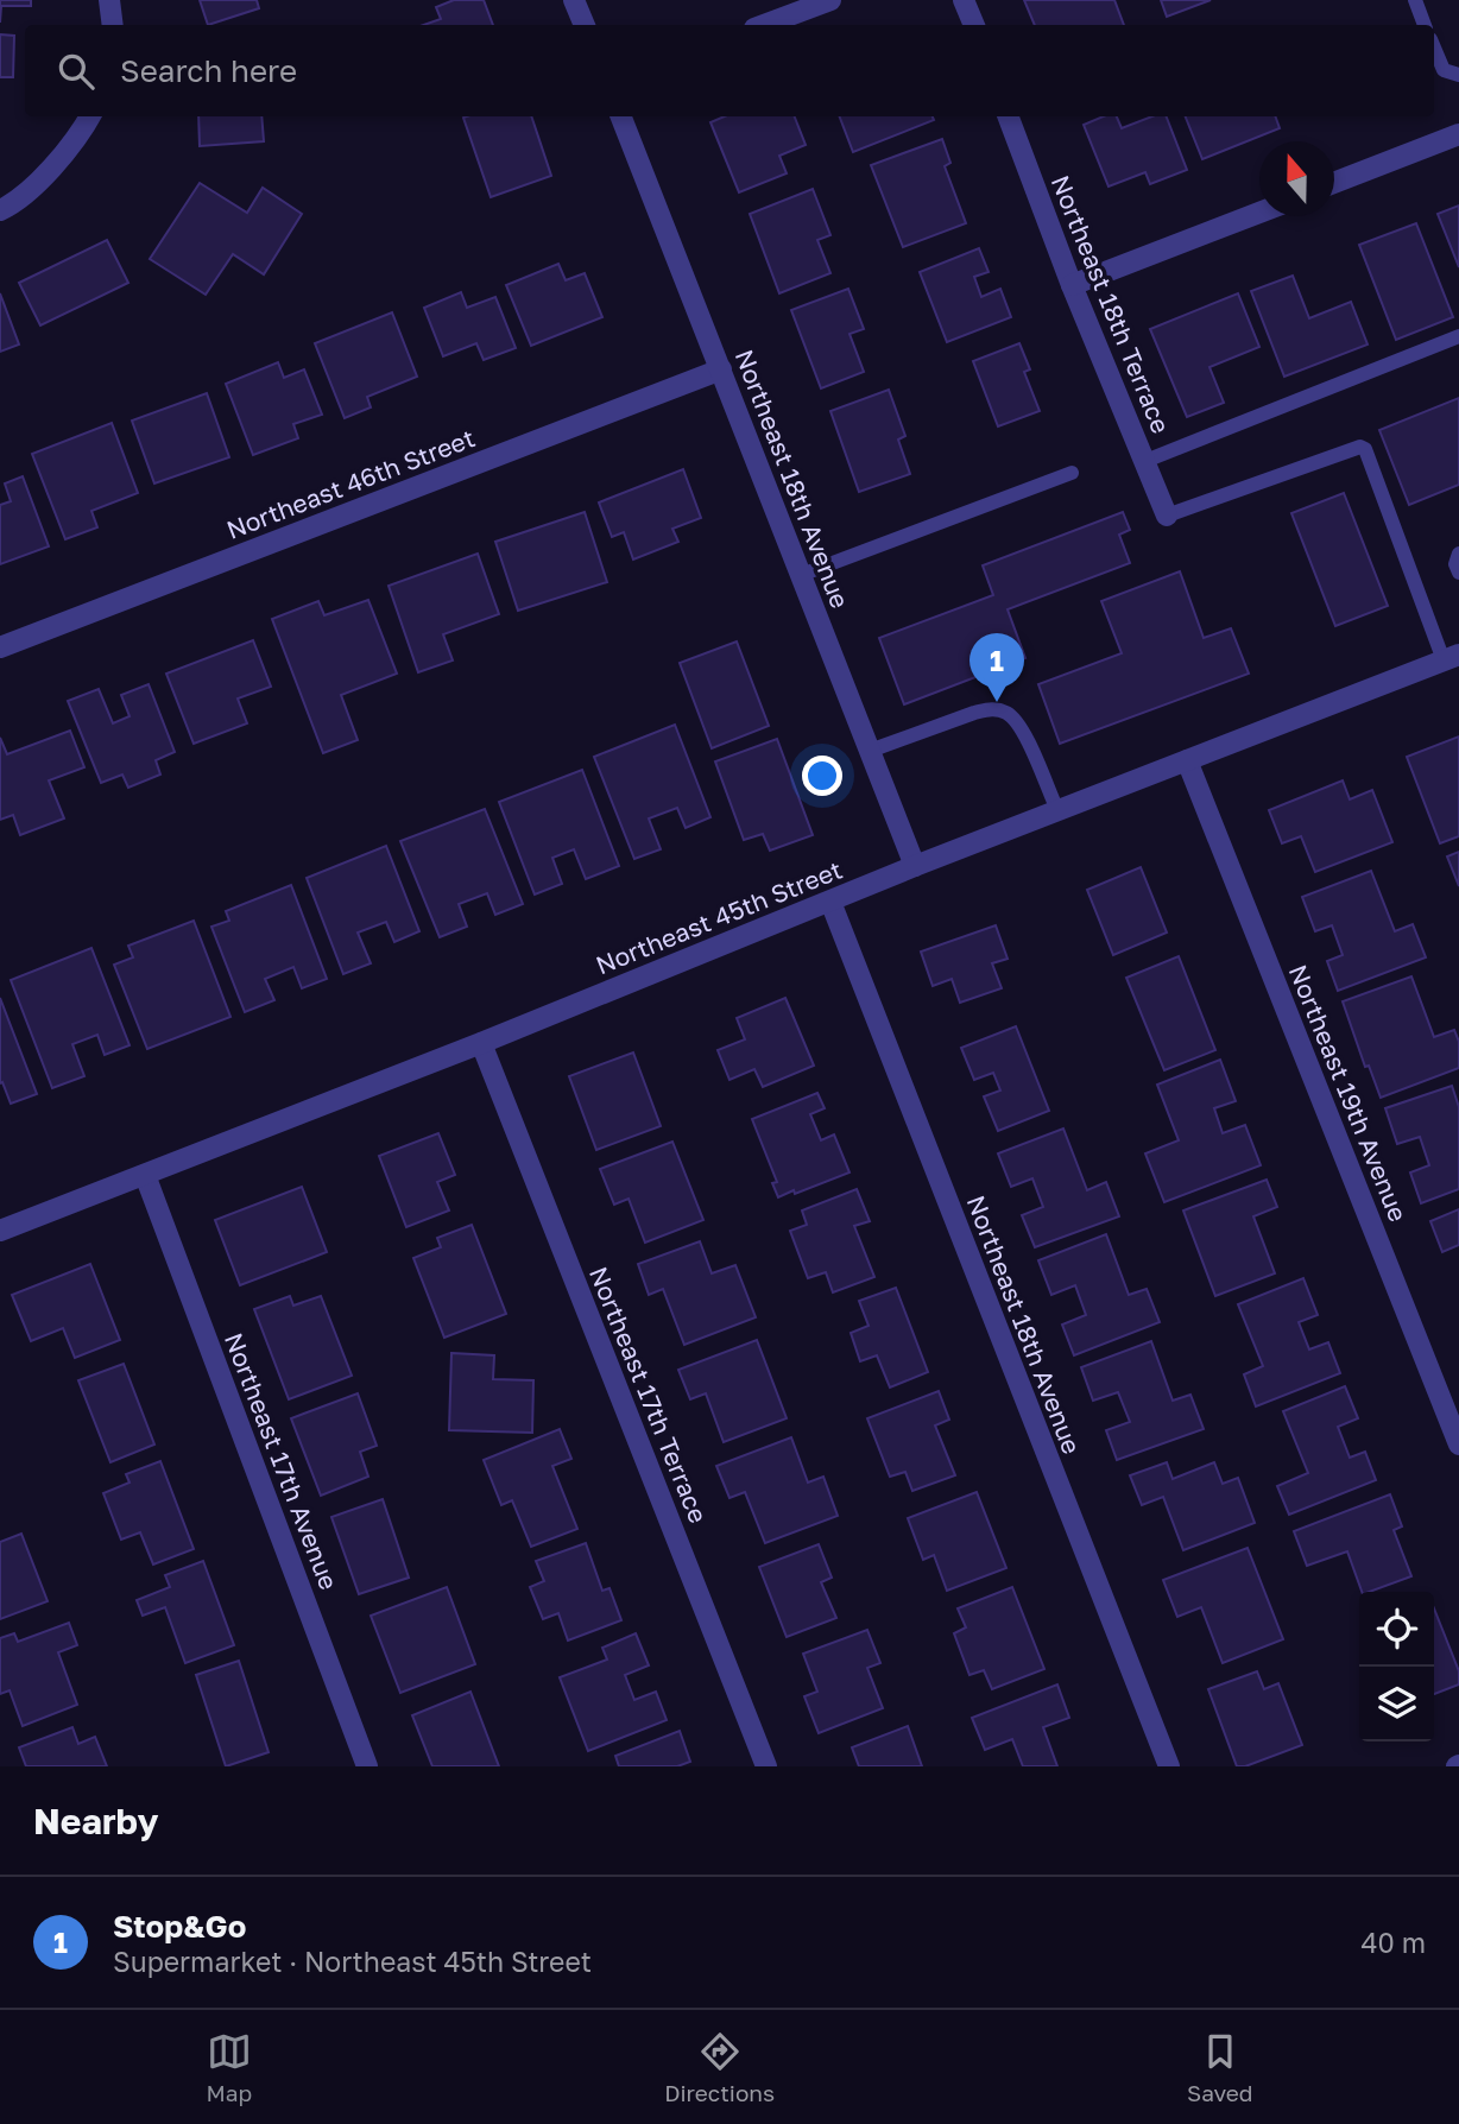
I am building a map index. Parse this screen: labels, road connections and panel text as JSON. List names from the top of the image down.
{
  "streets": {
    "street": [
      "Northeast 18th Terrace",
      "Northeast 18th Avenue",
      "Northeast 46th Street",
      "Northeast 45th Street",
      "Northeast 19th Avenue",
      "Northeast 17th Terrace",
      "Northeast 17th Avenue"
    ]
  },
  "crossings": [
    ["Northeast 18th Avenue", "Northeast 46th Street"],
    ["Northeast 18th Avenue", "Northeast 45th Street"],
    ["Northeast 45th Street", "Northeast 19th Avenue"],
    ["Northeast 45th Street", "Northeast 17th Terrace"],
    ["Northeast 45th Street", "Northeast 17th Avenue"]
  ],
  "north": "top",
  "page": {
    "search": "Search here",
    "pins": "1",
    "heading": "Nearby",
    "list": [
      {
        "mark": "1",
        "name": "Stop&Go",
        "note": "Supermarket · Northeast 45th Street",
        "value": "40 m"
      }
    ],
    "nav": ["Map", "Directions", "Saved"]
  }
}
